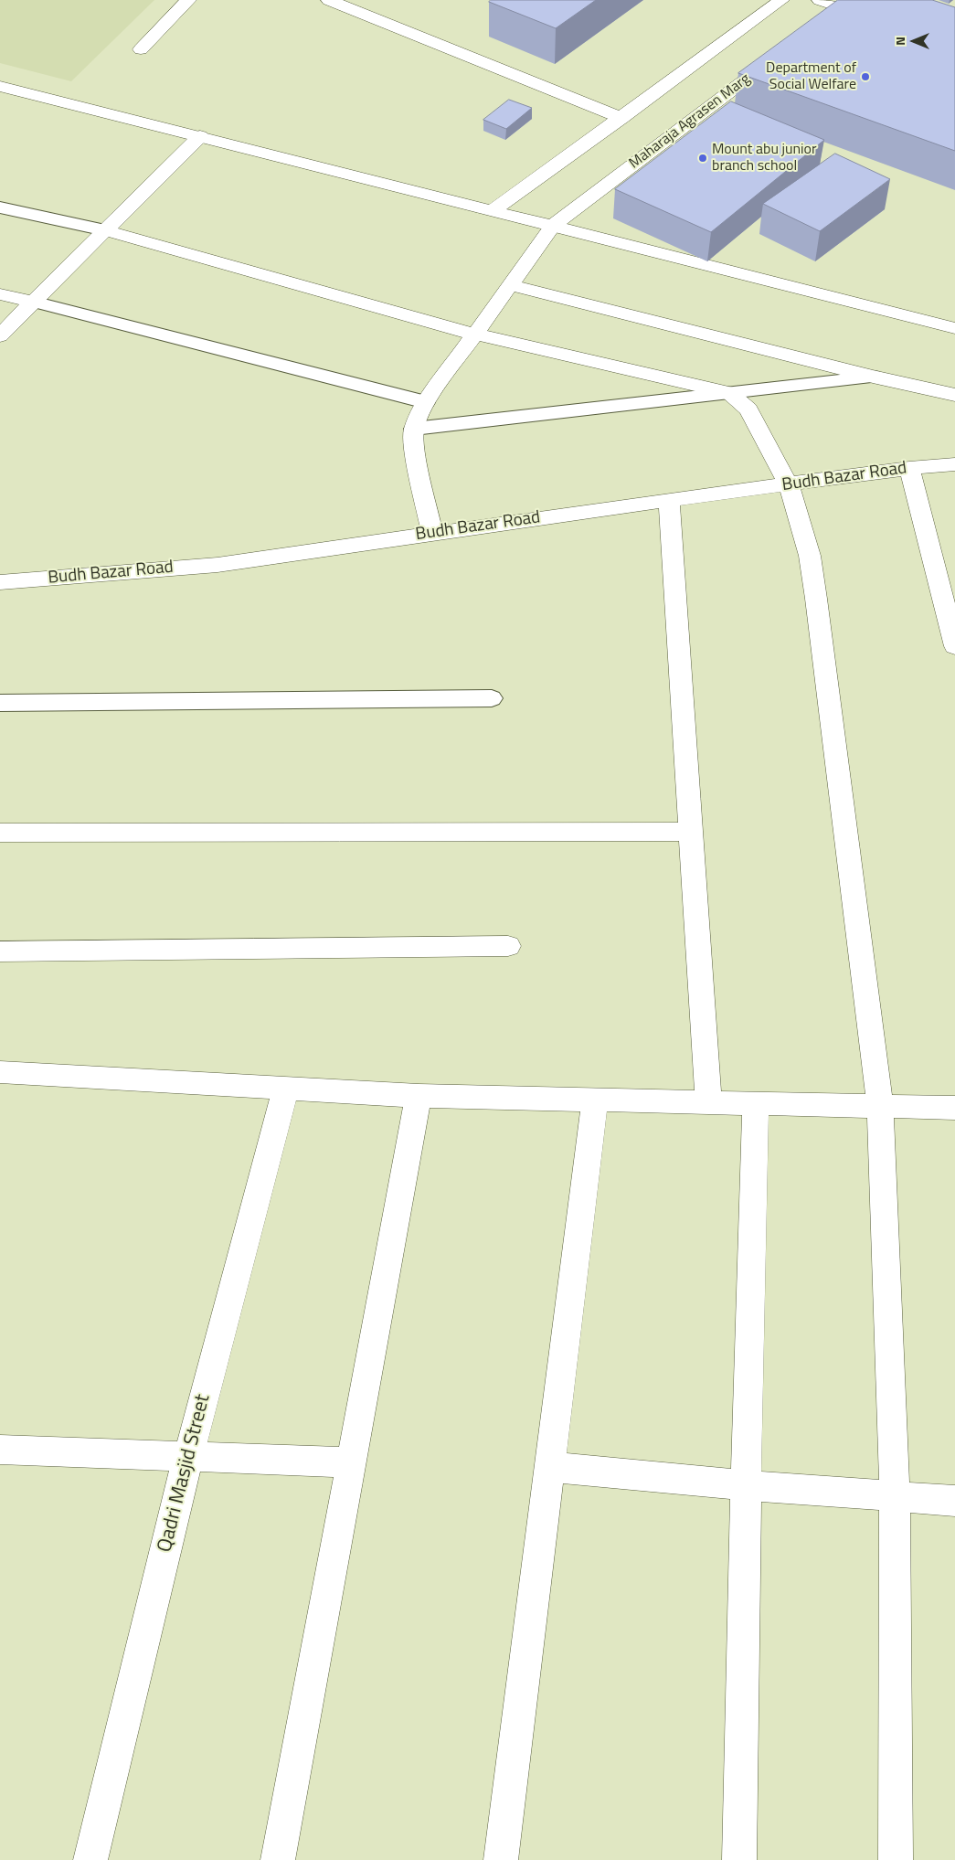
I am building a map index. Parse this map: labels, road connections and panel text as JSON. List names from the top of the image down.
{
  "streets": {
    "street": ["Maharaja Agrasen Marg", "Budh Bazar Road", "Qadri Masjid Street"]
  },
  "places": ["Department of Social Welfare", "Mount abu junior branch school"],
  "north": "left"
}
